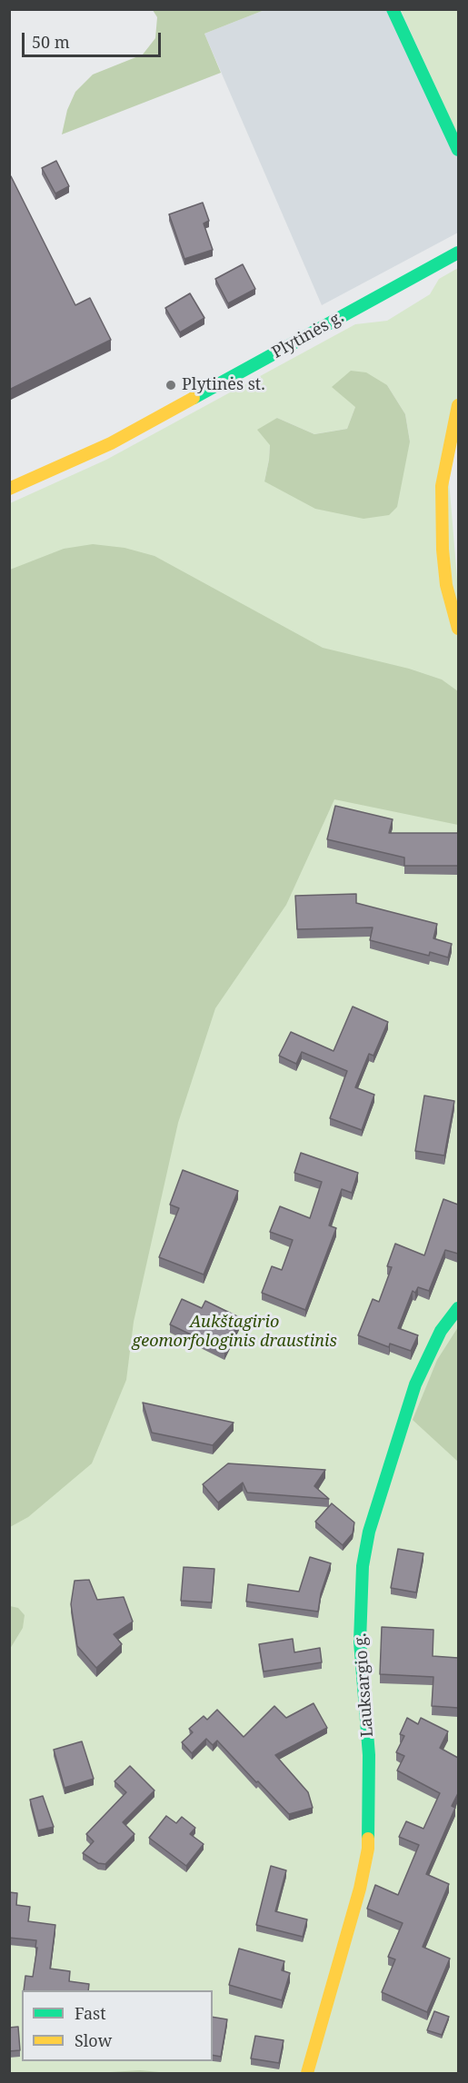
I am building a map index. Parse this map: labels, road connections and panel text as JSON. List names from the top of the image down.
{
  "streets": {
    "street": ["Plytinės g.", "Lauksargio g."]
  },
  "parks": ["Aukštagirio geomorfologinis draustinis"],
  "places": ["Plytinės st."],
  "legend": ["Fast", "Slow"],
  "scale_bar": "50 m"
}
